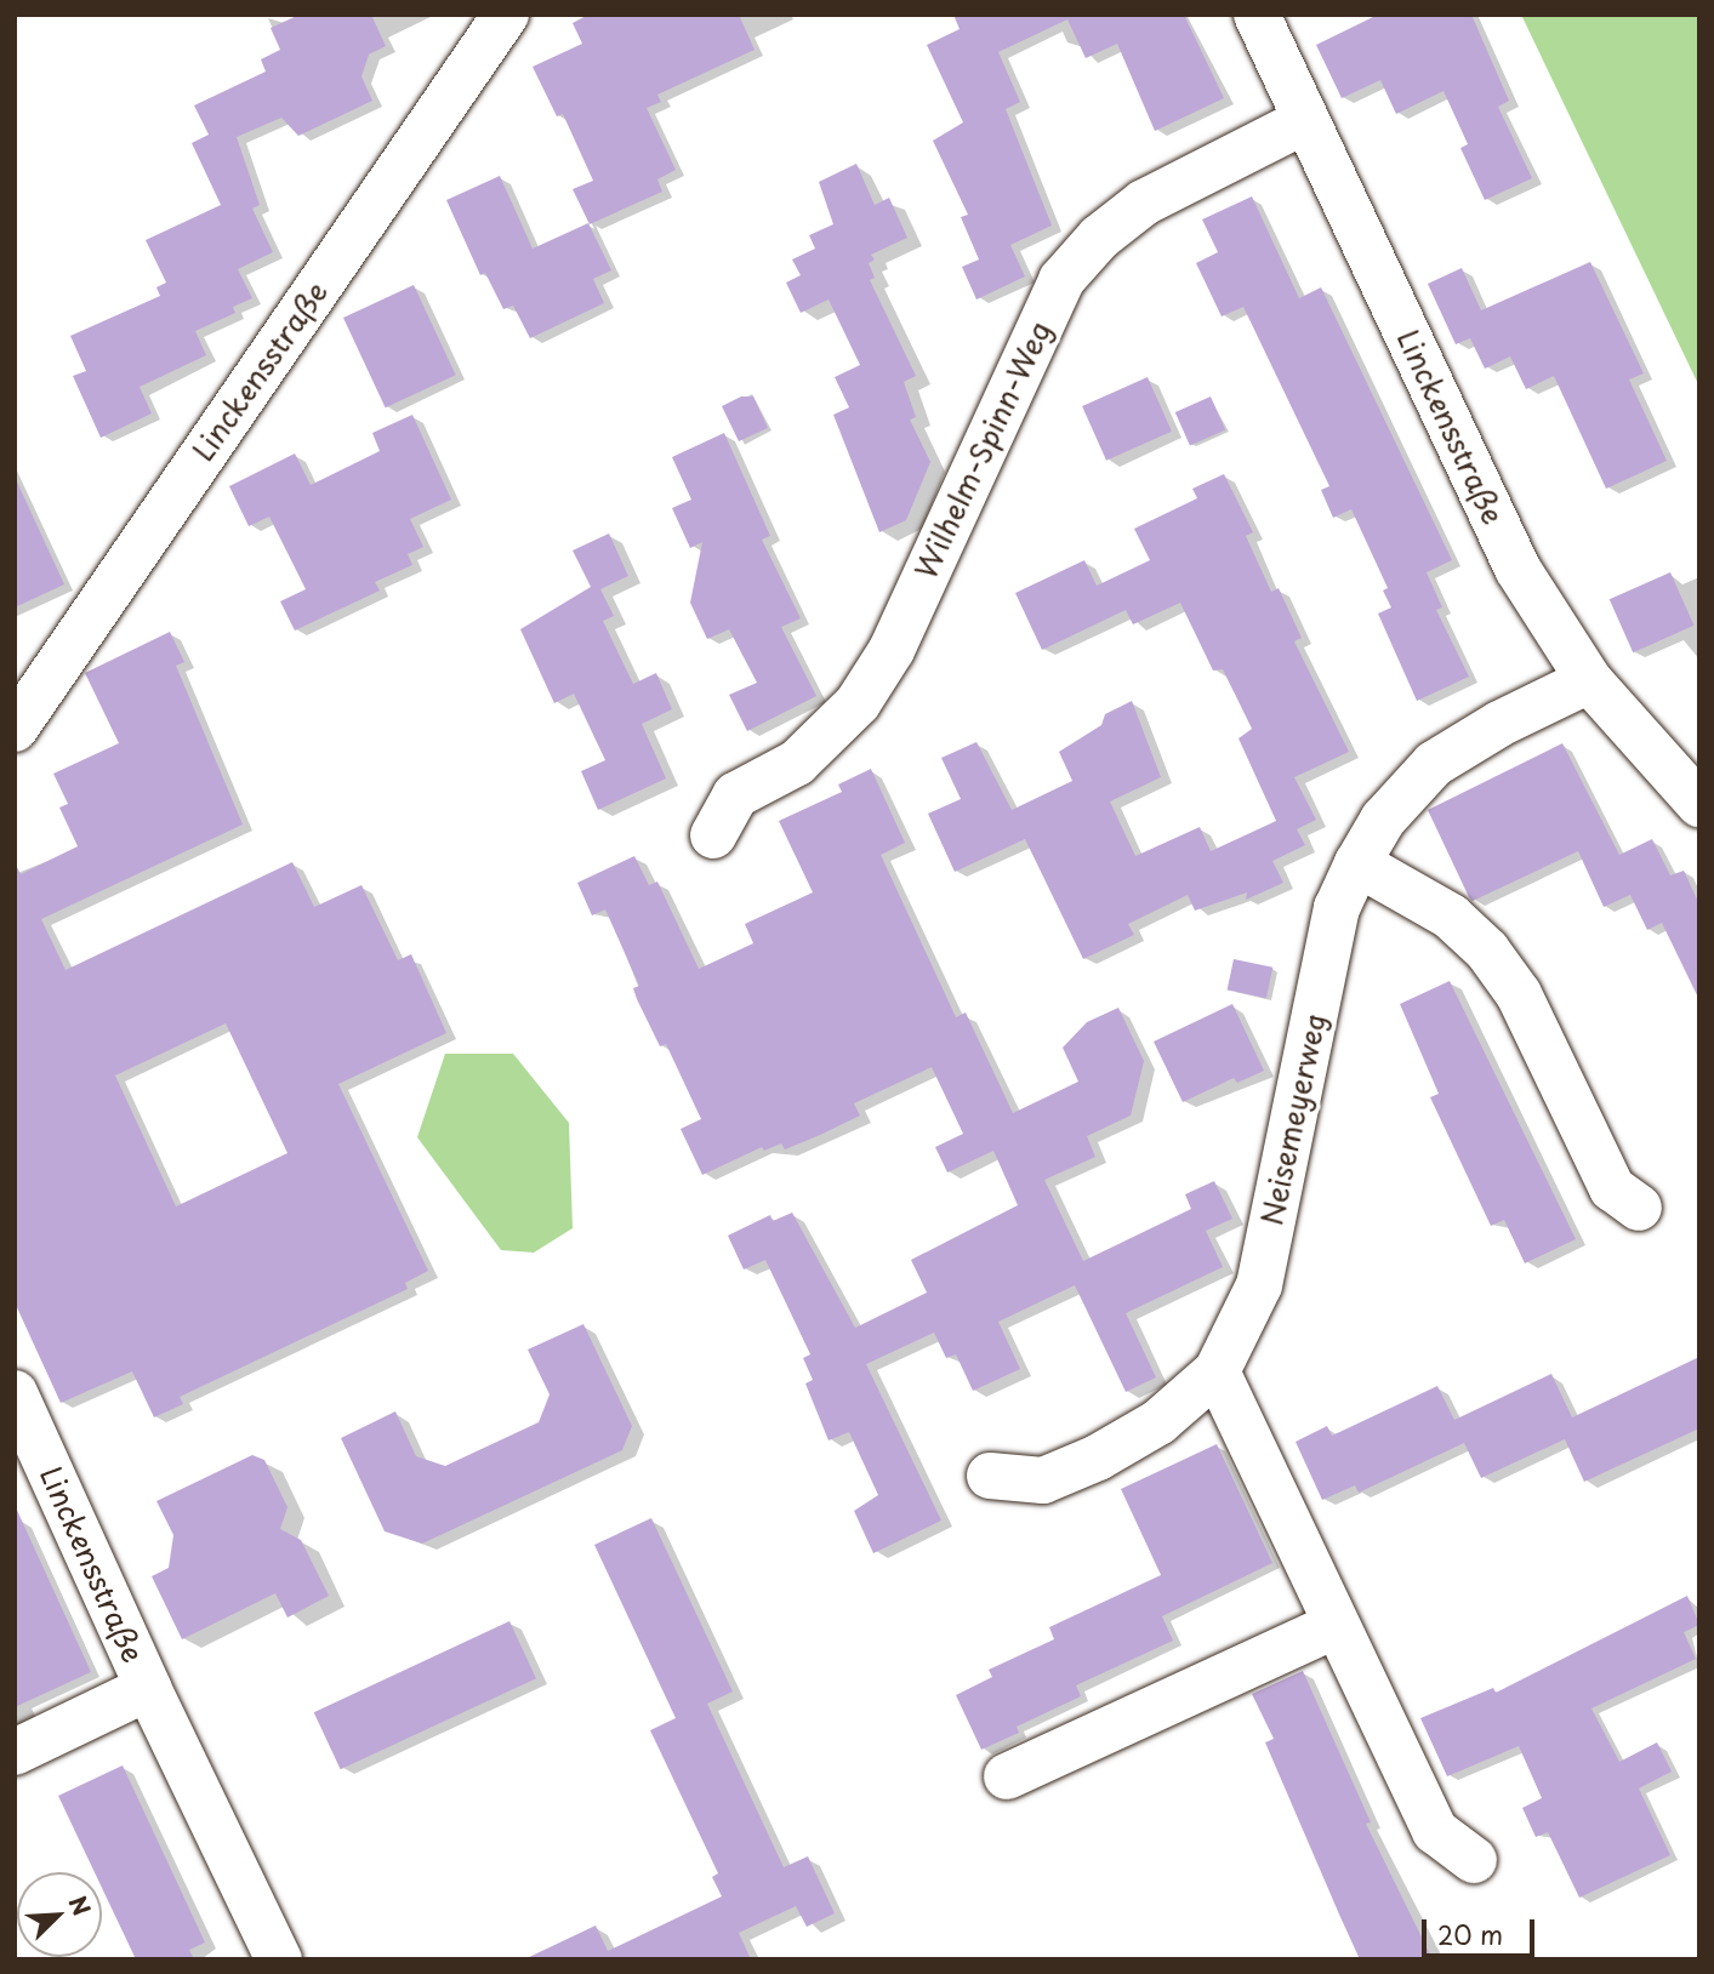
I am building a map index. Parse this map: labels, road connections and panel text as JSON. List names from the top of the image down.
{
  "streets": {
    "street": ["Linckensstraße", "Wilhelm-Spinn-Weg", "Neisemeyerweg"]
  },
  "crossings": [
    ["Linckensstraße", "Wilhelm-Spinn-Weg"],
    ["Linckensstraße", "Neisemeyerweg"]
  ],
  "scale_bar": "20 m",
  "north": "top right"
}
